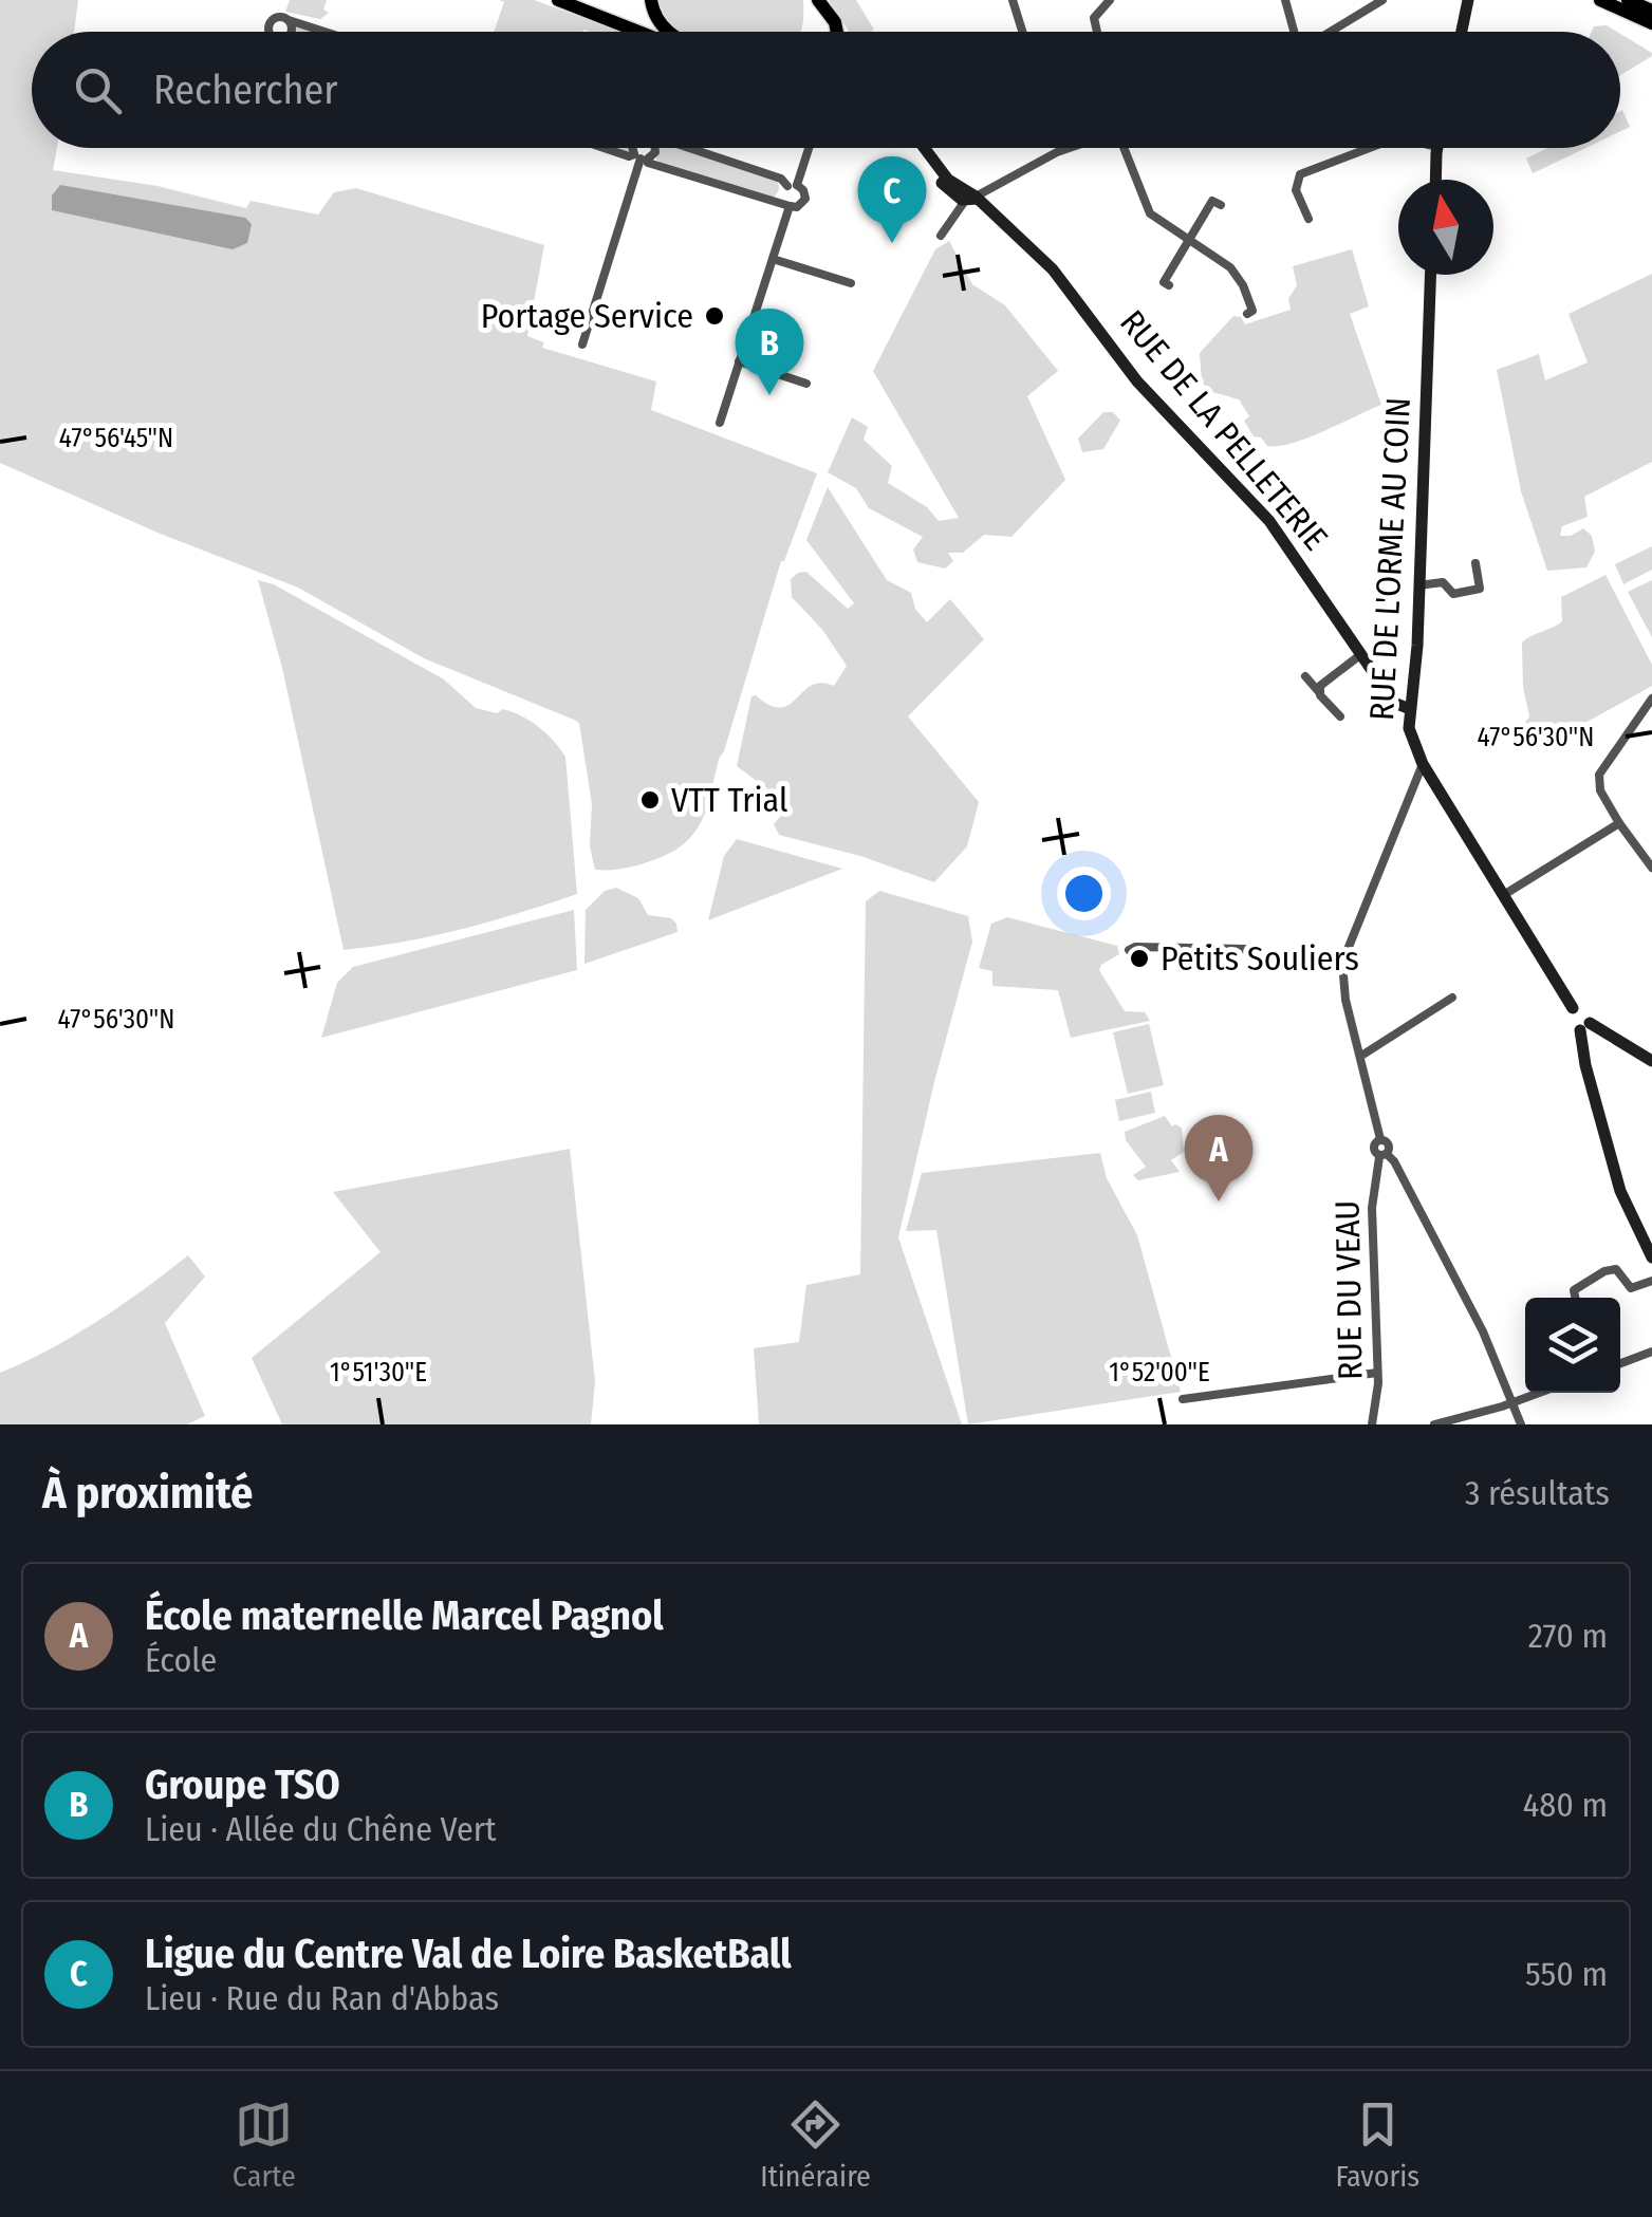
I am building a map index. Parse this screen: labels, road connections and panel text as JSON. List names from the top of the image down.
{
  "streets": {
    "main road": ["RUE DE LA PELLETERIE", "RUE DE L'ORME AU COIN"],
    "street": ["RUE DU VEAU"]
  },
  "crossings": [
    ["RUE DE LA PELLETERIE", "RUE DE L'ORME AU COIN"]
  ],
  "places": ["Portage Service", "VTT Trial", "Petits Souliers"],
  "north": "top",
  "page": {
    "search": "Rechercher",
    "pins": ["C", "B", "A"],
    "heading": ["À proximité", "3 résultats"],
    "list": [
      {
        "mark": "A",
        "name": "École maternelle Marcel Pagnol",
        "note": "École",
        "value": "270 m"
      },
      {
        "mark": "B",
        "name": "Groupe TSO",
        "note": "Lieu · Allée du Chêne Vert",
        "value": "480 m"
      },
      {
        "mark": "C",
        "name": "Ligue du Centre Val de Loire BasketBall",
        "note": "Lieu · Rue du Ran d'Abbas",
        "value": "550 m"
      }
    ],
    "nav": ["Carte", "Itinéraire", "Favoris"]
  },
  "coordinates": [
    "47°56'45\"N",
    "47°56'30\"N",
    "1°51'30\"E",
    "1°52'00\"E"
  ]
}
